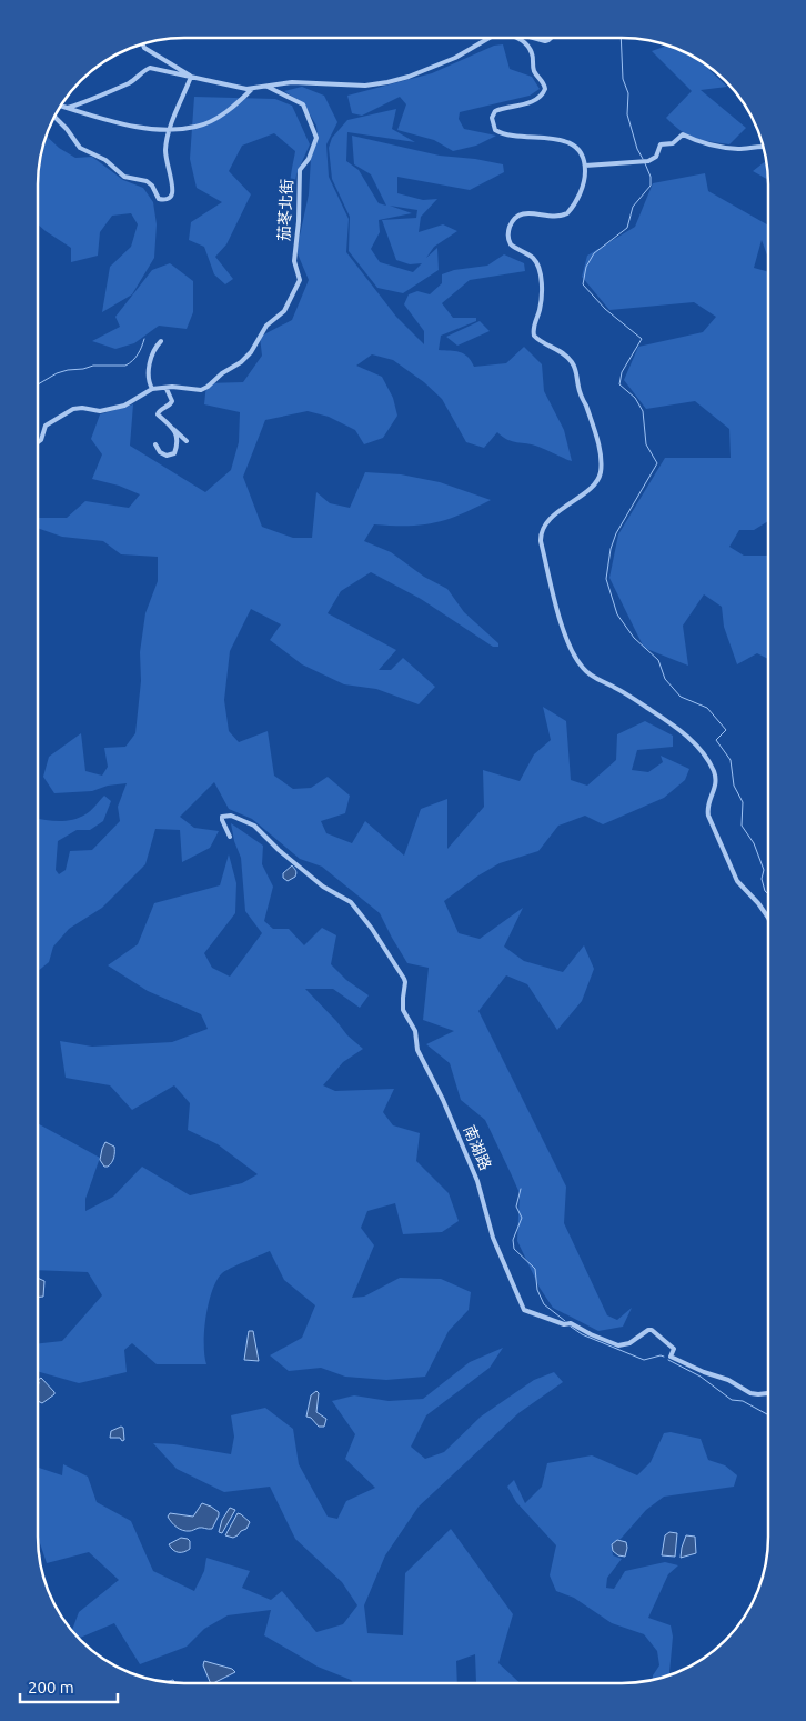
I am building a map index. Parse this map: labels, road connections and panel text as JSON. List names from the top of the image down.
{
  "streets": {
    "street": ["茄苳北街", "南湖路"]
  },
  "scale_bar": "200 m"
}
